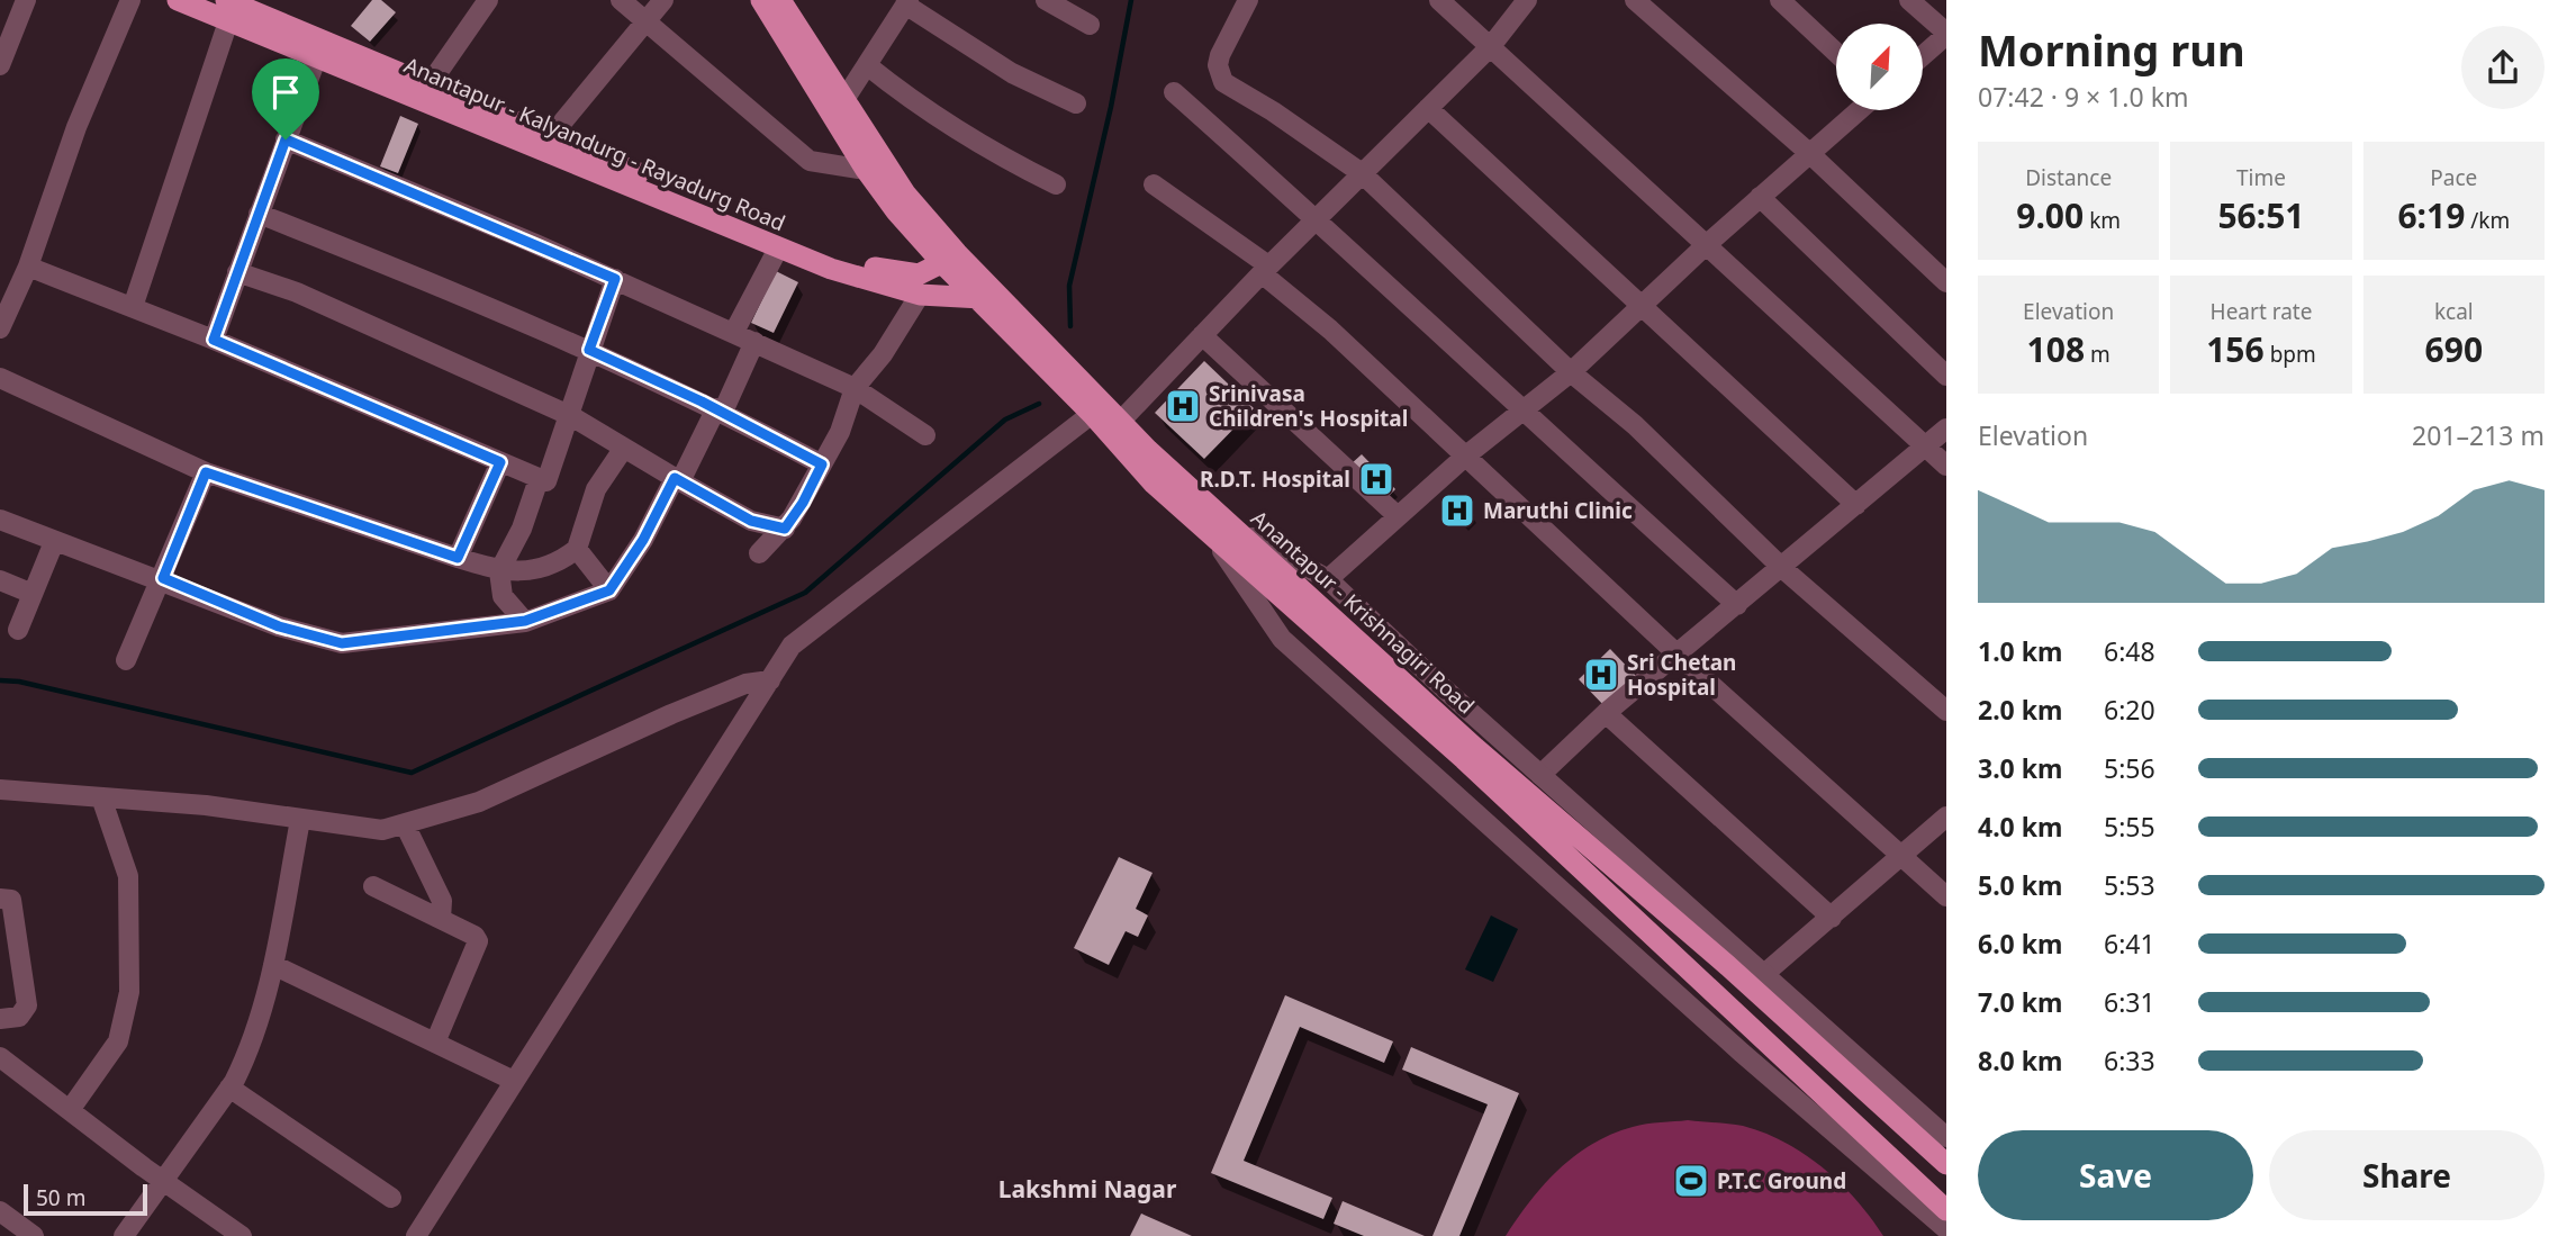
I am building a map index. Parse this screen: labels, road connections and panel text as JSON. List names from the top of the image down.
{
  "streets": {
    "highway": ["Anantapur - Kalyandurg - Rayadurg Road", "Anantapur - Krishnagiri Road"]
  },
  "crossings": [
    ["Anantapur - Kalyandurg - Rayadurg Road", "Anantapur - Krishnagiri Road"]
  ],
  "districts": ["Lakshmi Nagar"],
  "places": {
    "hospital": [
      "Srinivasa Children's Hospital",
      "R.D.T. Hospital",
      "Maruthi Clinic",
      "Sri Chetan Hospital"
    ],
    "sports": ["P.T.C Ground"]
  },
  "scale_bar": "50 m",
  "north": "top right",
  "page": {
    "heading": ["Morning run", "07:42 · 9 × 1.0 km"],
    "stats": [
      ["Distance", "9.00 km"],
      ["Time", "56:51"],
      ["Pace", "6:19 /km"],
      ["Elevation", "108 m"],
      ["Heart rate", "156 bpm"],
      ["kcal", "690"]
    ],
    "chart": ["Elevation", "201–213 m"],
    "list": [
      {
        "name": "1.0 km",
        "note": "6:48"
      },
      {
        "name": "2.0 km",
        "note": "6:20"
      },
      {
        "name": "3.0 km",
        "note": "5:56"
      },
      {
        "name": "4.0 km",
        "note": "5:55"
      },
      {
        "name": "5.0 km",
        "note": "5:53"
      },
      {
        "name": "6.0 km",
        "note": "6:41"
      },
      {
        "name": "7.0 km",
        "note": "6:31"
      },
      {
        "name": "8.0 km",
        "note": "6:33"
      }
    ],
    "buttons": ["Save", "Share"],
    "scale": "50 m"
  }
}
